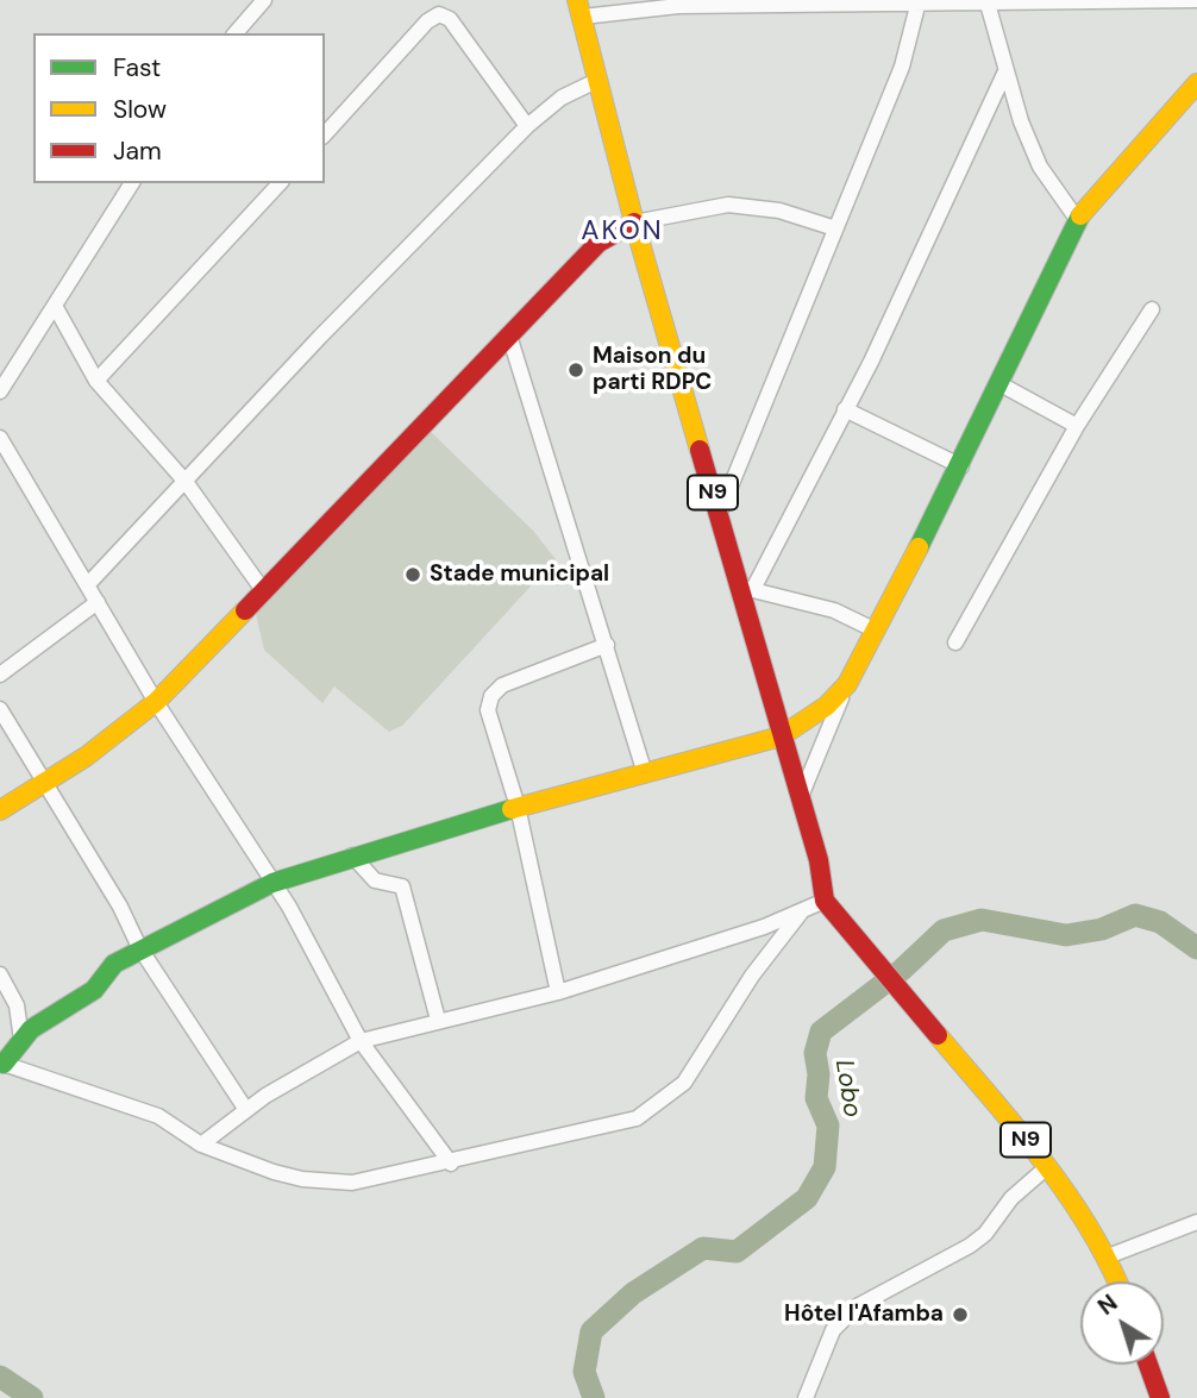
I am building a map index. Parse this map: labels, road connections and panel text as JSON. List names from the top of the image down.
{
  "streets": {
    "main road": ["N9"]
  },
  "districts": ["AKON"],
  "water": ["Lobo"],
  "places": ["Maison du parti RDPC", "Stade municipal", "Hôtel l'Afamba"],
  "legend": ["Fast", "Slow", "Jam"],
  "north": "top left"
}
